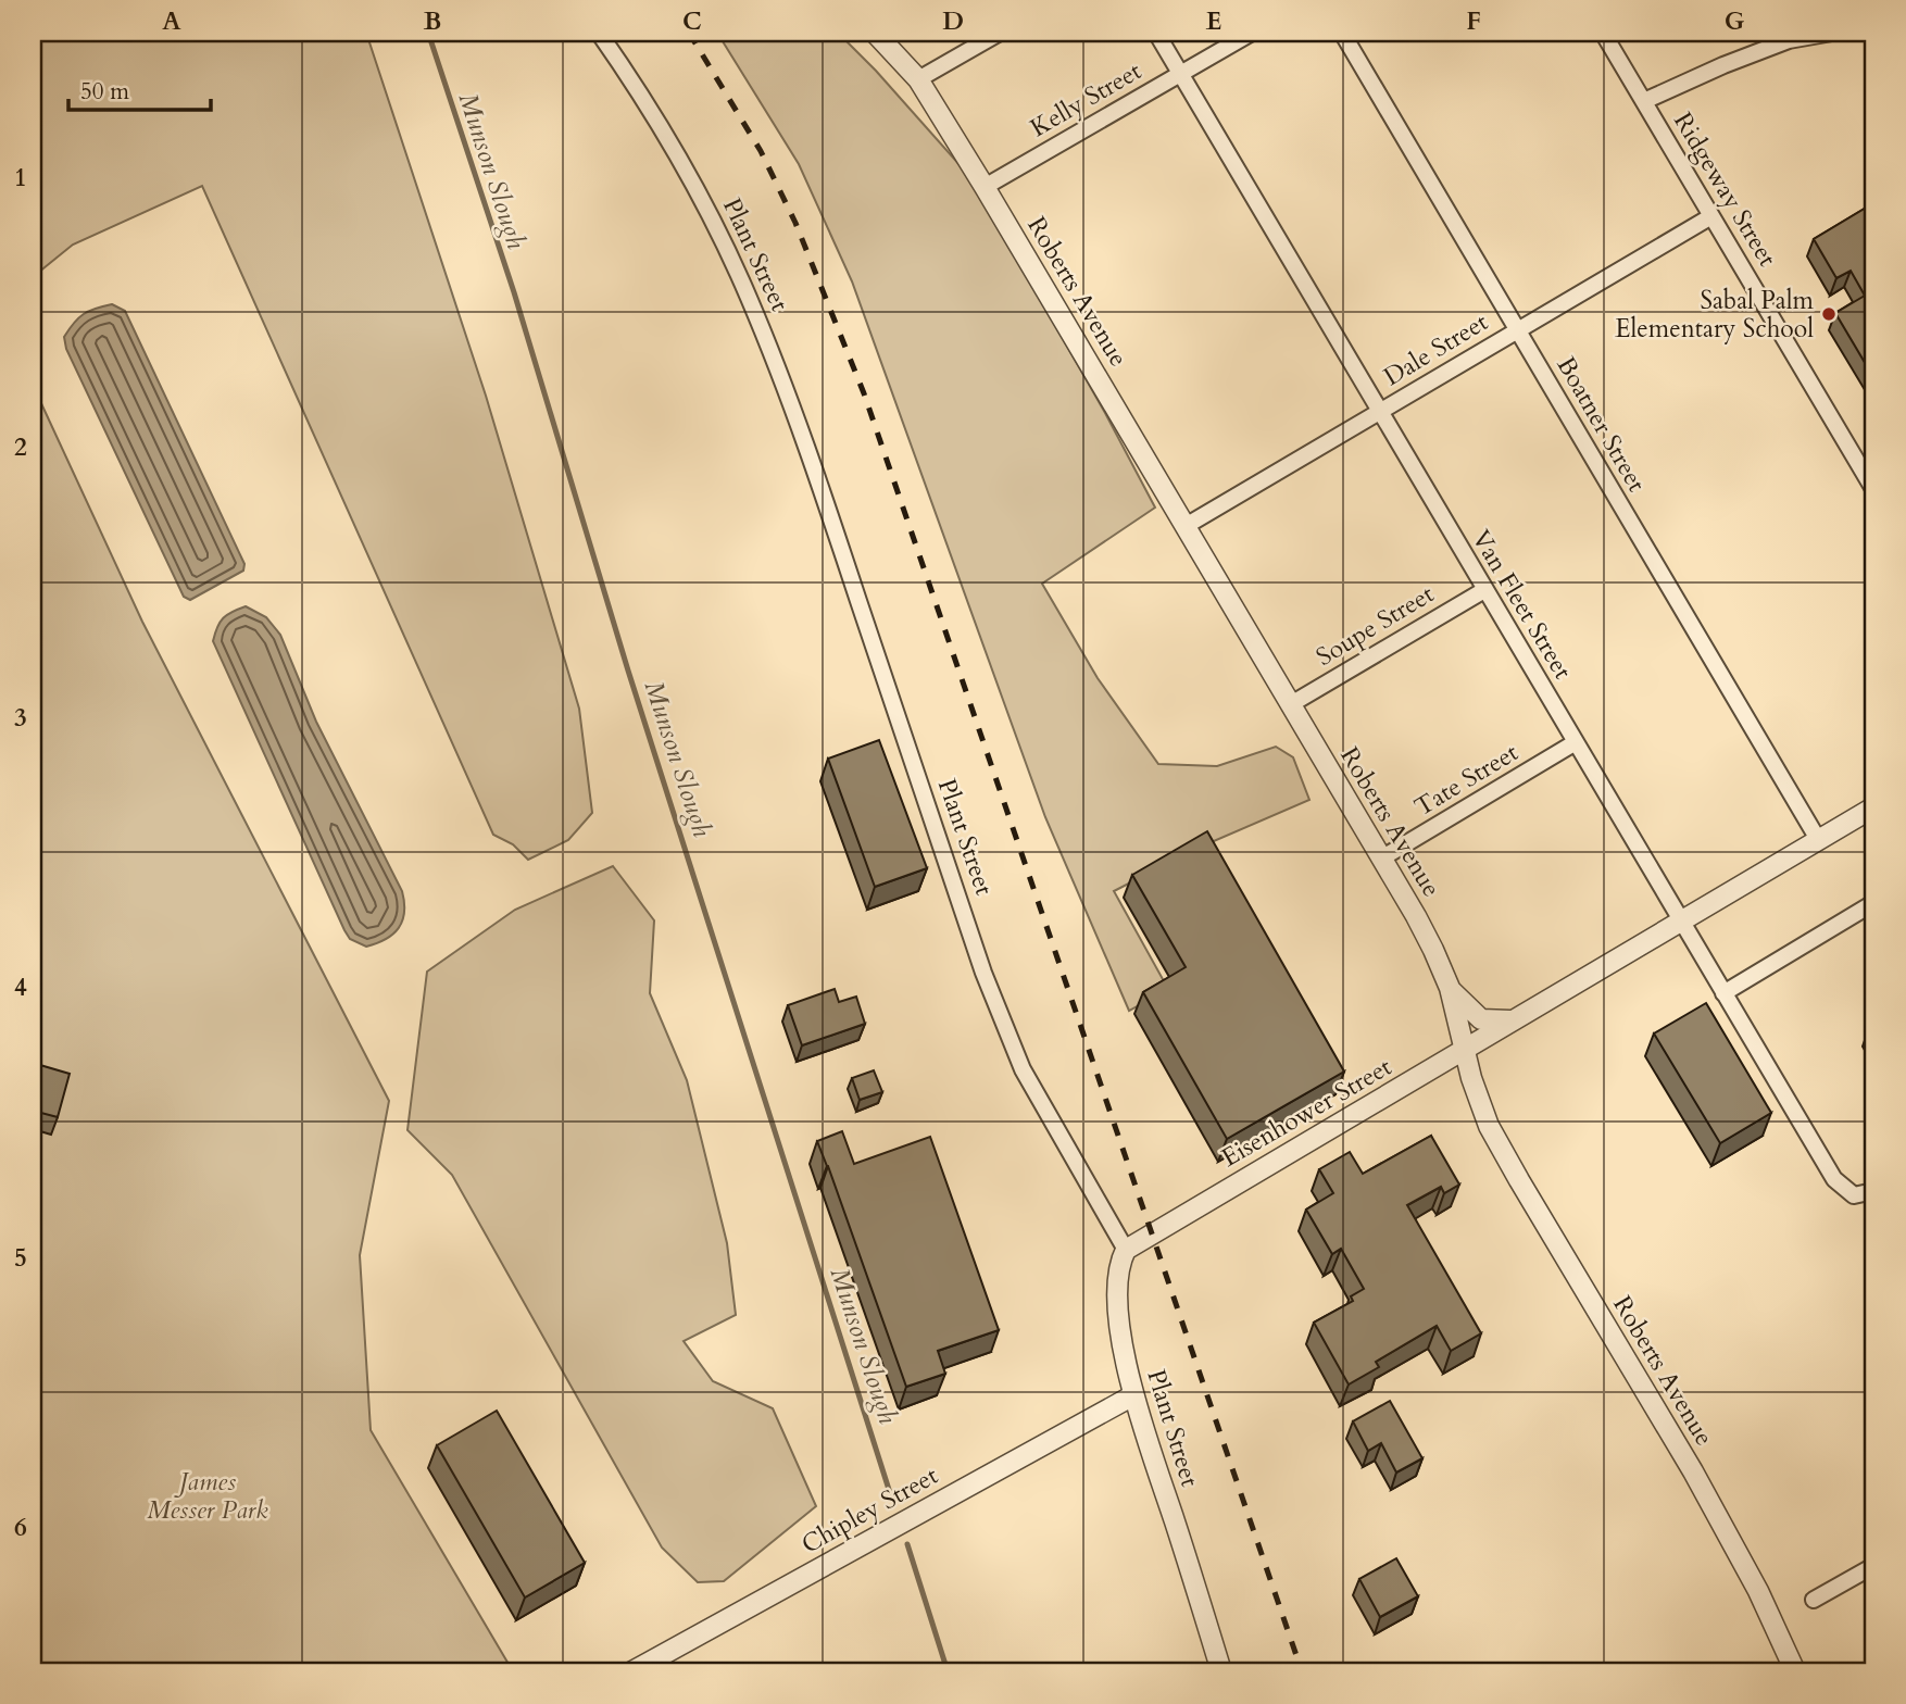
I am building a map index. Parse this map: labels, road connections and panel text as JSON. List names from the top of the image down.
{
  "streets": {
    "street": [
      "Kelly Street",
      "Ridgeway Street",
      "Plant Street",
      "Roberts Avenue",
      "Dale Street",
      "Boatner Street",
      "Van Fleet Street",
      "Soupe Street",
      "Tate Street",
      "Eisenhower Street",
      "Chipley Street"
    ]
  },
  "crossings": [
    ["Kelly Street", "Roberts Avenue"],
    ["Kelly Street", "Van Fleet Street"],
    ["Ridgeway Street", "Dale Street"],
    ["Plant Street", "Eisenhower Street"],
    ["Plant Street", "Chipley Street"],
    ["Roberts Avenue", "Dale Street"],
    ["Roberts Avenue", "Soupe Street"],
    ["Roberts Avenue", "Tate Street"],
    ["Roberts Avenue", "Eisenhower Street"],
    ["Dale Street", "Boatner Street"],
    ["Dale Street", "Van Fleet Street"],
    ["Boatner Street", "Eisenhower Street"],
    ["Van Fleet Street", "Soupe Street"],
    ["Van Fleet Street", "Tate Street"],
    ["Van Fleet Street", "Eisenhower Street"]
  ],
  "water": ["Munson Slough"],
  "parks": ["James Messer Park"],
  "places": ["Sabal Palm Elementary School"],
  "scale_bar": "50 m",
  "grid": {
    "columns": [
      "A",
      "B",
      "C",
      "D",
      "E",
      "F",
      "G"
    ],
    "rows": [
      "1",
      "2",
      "3",
      "4",
      "5",
      "6"
    ]
  }
}
